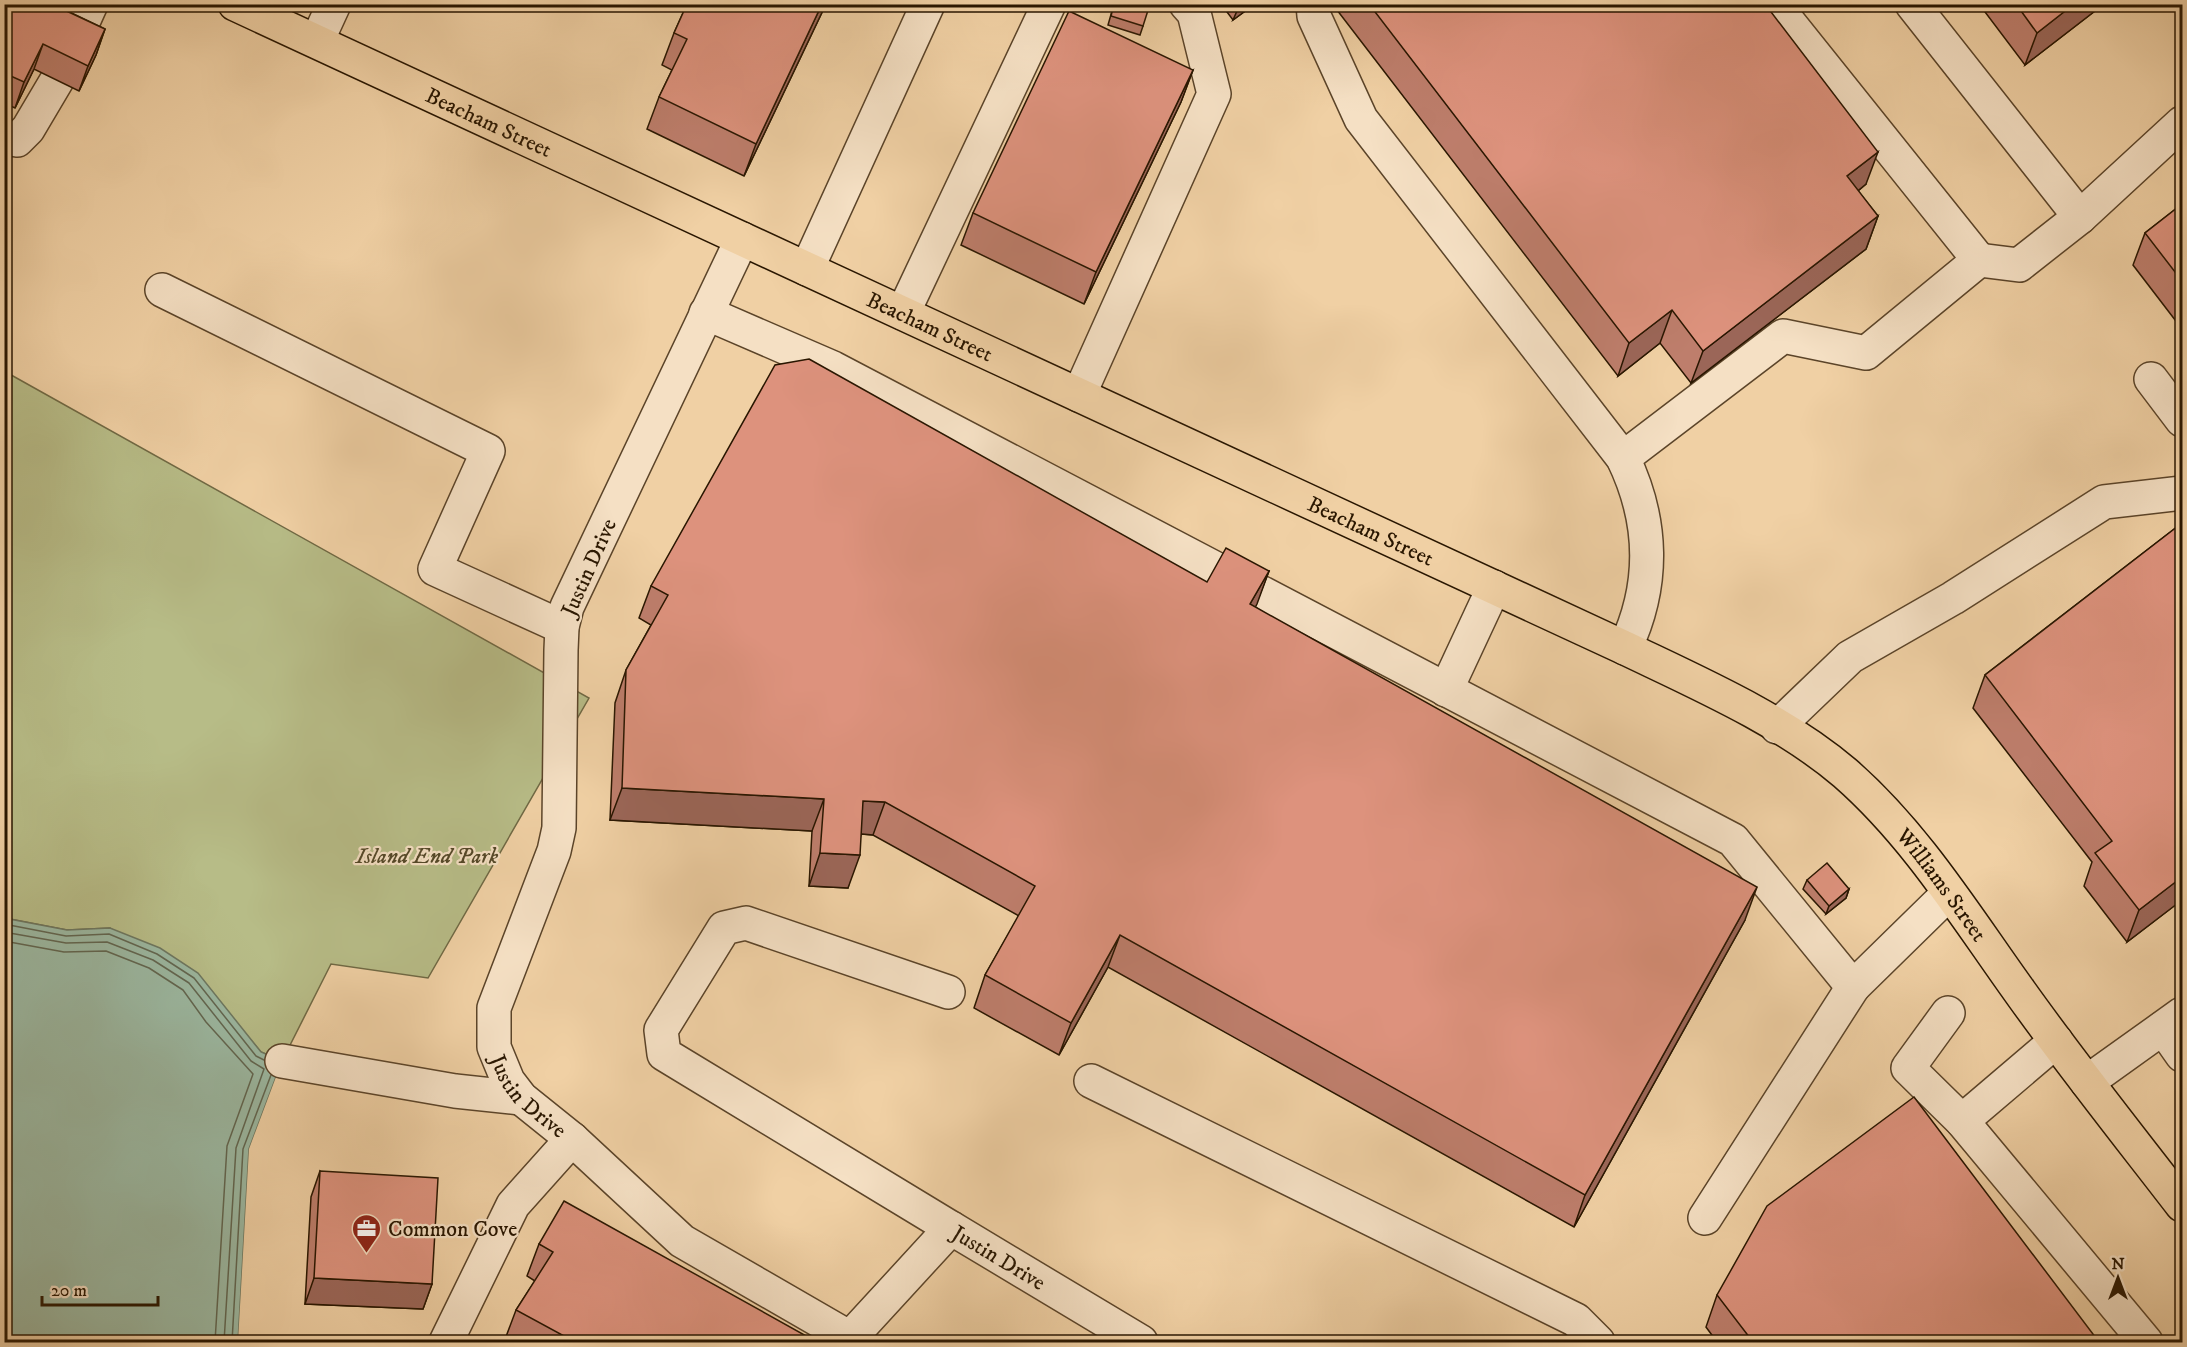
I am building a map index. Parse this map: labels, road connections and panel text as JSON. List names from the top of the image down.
{
  "streets": {
    "main road": ["Beacham Street", "Williams Street"],
    "lane": ["Justin Drive"]
  },
  "crossings": [
    ["Beacham Street", "Justin Drive"],
    ["Beacham Street", "Williams Street"]
  ],
  "parks": ["Island End Park"],
  "places": {
    "office": ["Common Cove"]
  },
  "scale_bar": "20 m",
  "north": "top"
}
